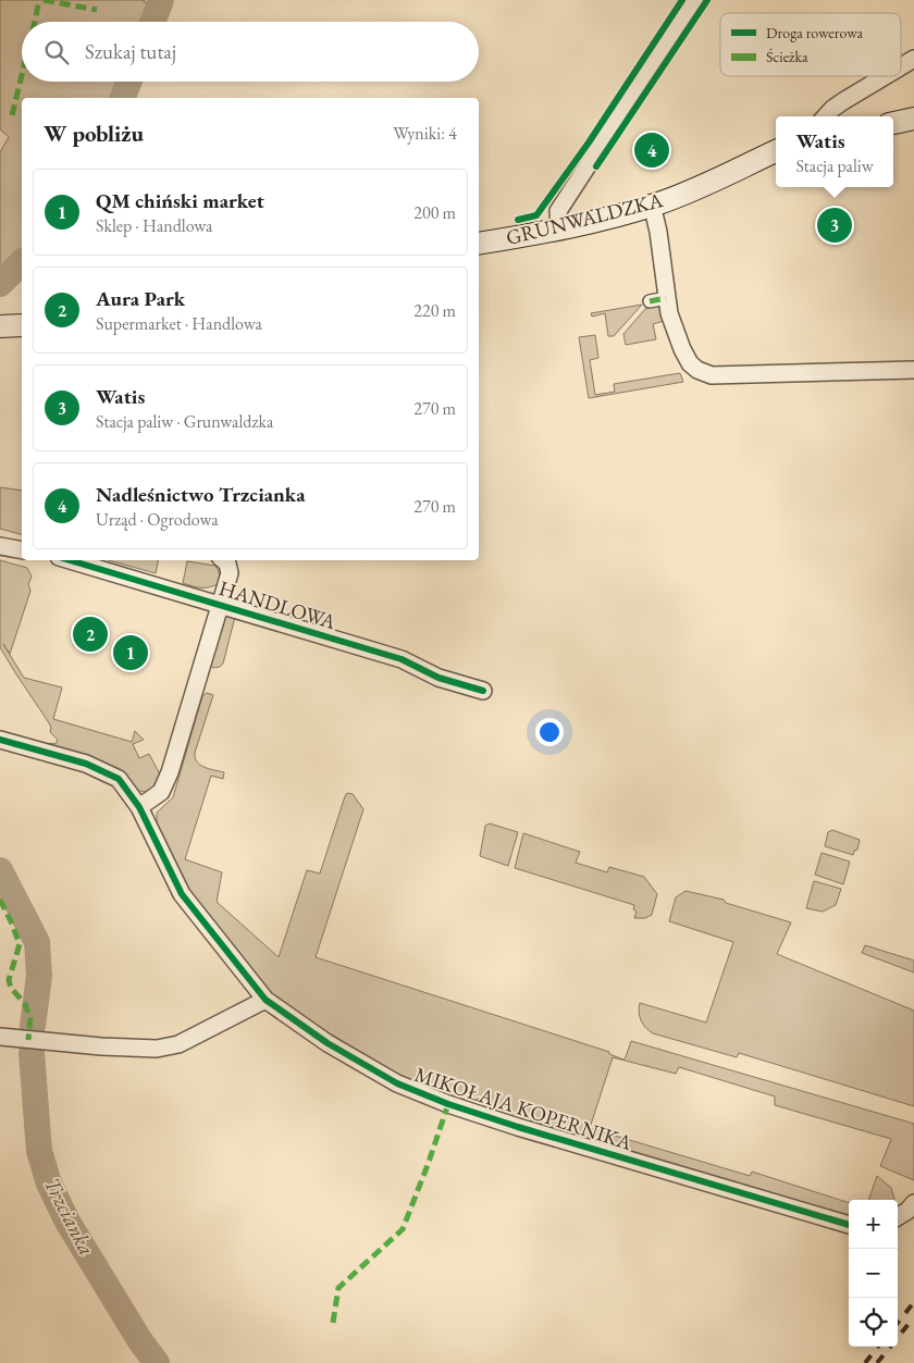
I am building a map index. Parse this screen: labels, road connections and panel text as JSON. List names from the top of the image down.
{
  "streets": {
    "main road": ["GRUNWALDZKA"],
    "street": ["HANDLOWA", "MIKOŁAJA KOPERNIKA"]
  },
  "water": ["Trzcianka"],
  "legend": ["Droga rowerowa", "Ścieżka"],
  "page": {
    "search": "Szukaj tutaj",
    "heading": ["W pobliżu", "Wyniki: 4"],
    "popup": ["Watis", "Stacja paliw"],
    "pins": [
      "4",
      "3",
      "2",
      "1"
    ],
    "list": [
      {
        "mark": "1",
        "name": "QM chiński market",
        "note": "Sklep · Handlowa",
        "value": "200 m"
      },
      {
        "mark": "2",
        "name": "Aura Park",
        "note": "Supermarket · Handlowa",
        "value": "220 m"
      },
      {
        "mark": "3",
        "name": "Watis",
        "note": "Stacja paliw · Grunwaldzka",
        "value": "270 m"
      },
      {
        "mark": "4",
        "name": "Nadleśnictwo Trzcianka",
        "note": "Urząd · Ogrodowa",
        "value": "270 m"
      }
    ],
    "map_buttons": ["+", "−"]
  }
}
